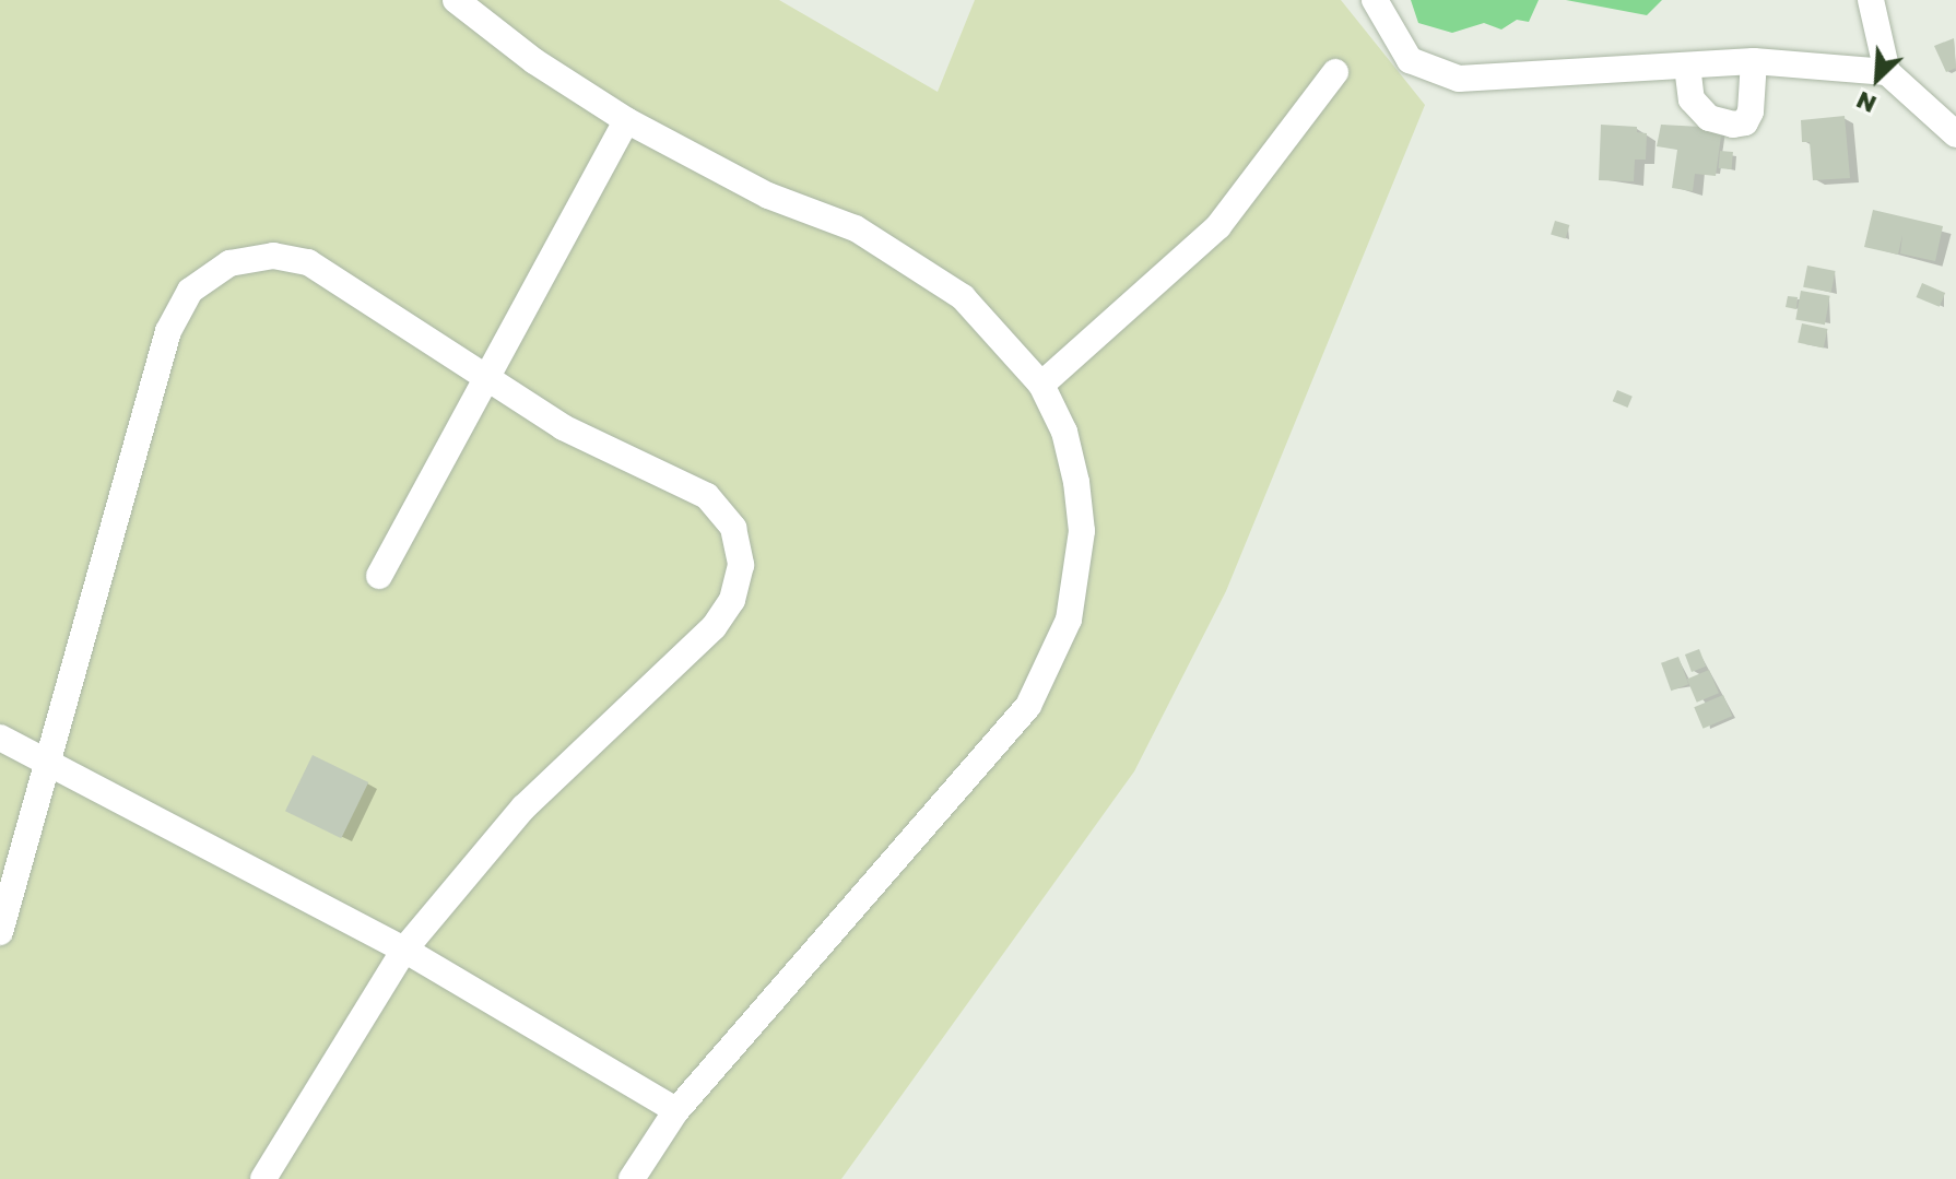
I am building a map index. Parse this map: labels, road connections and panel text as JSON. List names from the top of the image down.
{
  "north": "bottom left"
}
